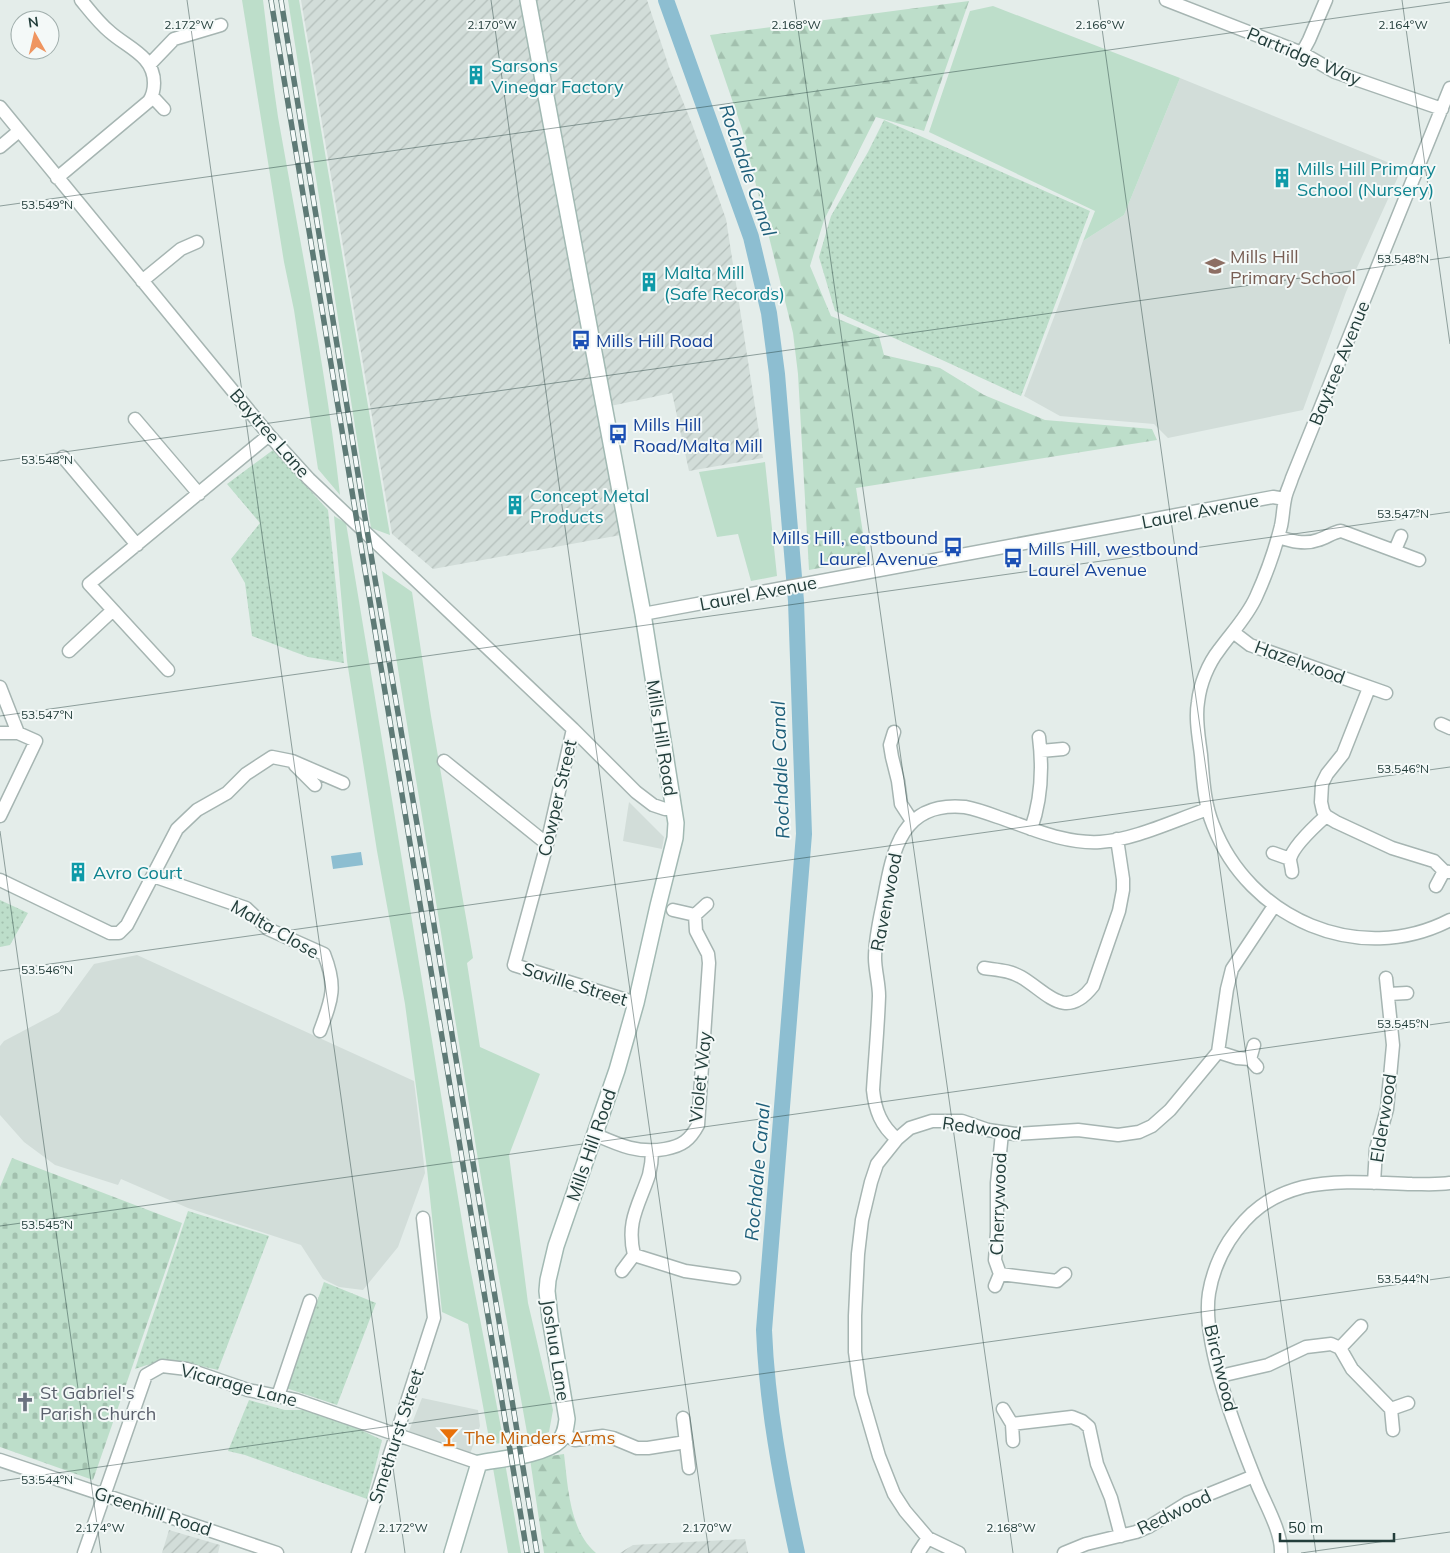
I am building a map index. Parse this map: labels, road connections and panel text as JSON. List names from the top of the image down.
{
  "streets": {
    "street": [
      "Partridge Way",
      "Baytree Avenue",
      "Baytree Lane",
      "Laurel Avenue",
      "Hazelwood",
      "Mills Hill Road",
      "Cowper Street",
      "Ravenwood",
      "Malta Close",
      "Saville Street",
      "Violet Way",
      "Elderwood",
      "Redwood",
      "Cherrywood",
      "Joshua Lane",
      "Birchwood",
      "Vicarage Lane",
      "Smethurst Street",
      "Greenhill Road"
    ]
  },
  "crossings": [
    ["Partridge Way", "Baytree Avenue"],
    ["Baytree Avenue", "Laurel Avenue"],
    ["Baytree Avenue", "Hazelwood"],
    ["Baytree Avenue", "Ravenwood"],
    ["Baytree Lane", "Cowper Street"],
    ["Laurel Avenue", "Mills Hill Road"],
    ["Mills Hill Road", "Cowper Street"],
    ["Mills Hill Road", "Saville Street"],
    ["Mills Hill Road", "Violet Way"],
    ["Mills Hill Road", "Joshua Lane"],
    ["Cowper Street", "Saville Street"],
    ["Ravenwood", "Redwood"],
    ["Elderwood", "Birchwood"],
    ["Redwood", "Cherrywood"],
    ["Redwood", "Birchwood"],
    ["Vicarage Lane", "Smethurst Street"],
    ["Vicarage Lane", "Greenhill Road"]
  ],
  "water": ["Rochdale Canal"],
  "places": {
    "building": [
      "Sarsons Vinegar Factory",
      "Mills Hill Primary School (Nursery)",
      "Malta Mill (Safe Records)",
      "Concept Metal Products",
      "Avro Court"
    ],
    "school or university": ["Mills Hill Primary School"],
    "bus stop": [
      "Mills Hill Road",
      "Mills Hill Road/Malta Mill",
      "Mills Hill, eastbound Laurel Avenue",
      "Mills Hill, westbound Laurel Avenue"
    ],
    "church": ["St Gabriel's Parish Church"],
    "bar": ["The Minders Arms"]
  },
  "scale_bar": "50 m",
  "north": "top",
  "coordinates": [
    "2.172°W",
    "2.170°W",
    "2.168°W",
    "2.166°W",
    "2.164°W",
    "53.549°N",
    "53.548°N",
    "53.547°N",
    "53.546°N",
    "53.545°N",
    "53.544°N",
    "2.174°W"
  ]
}
